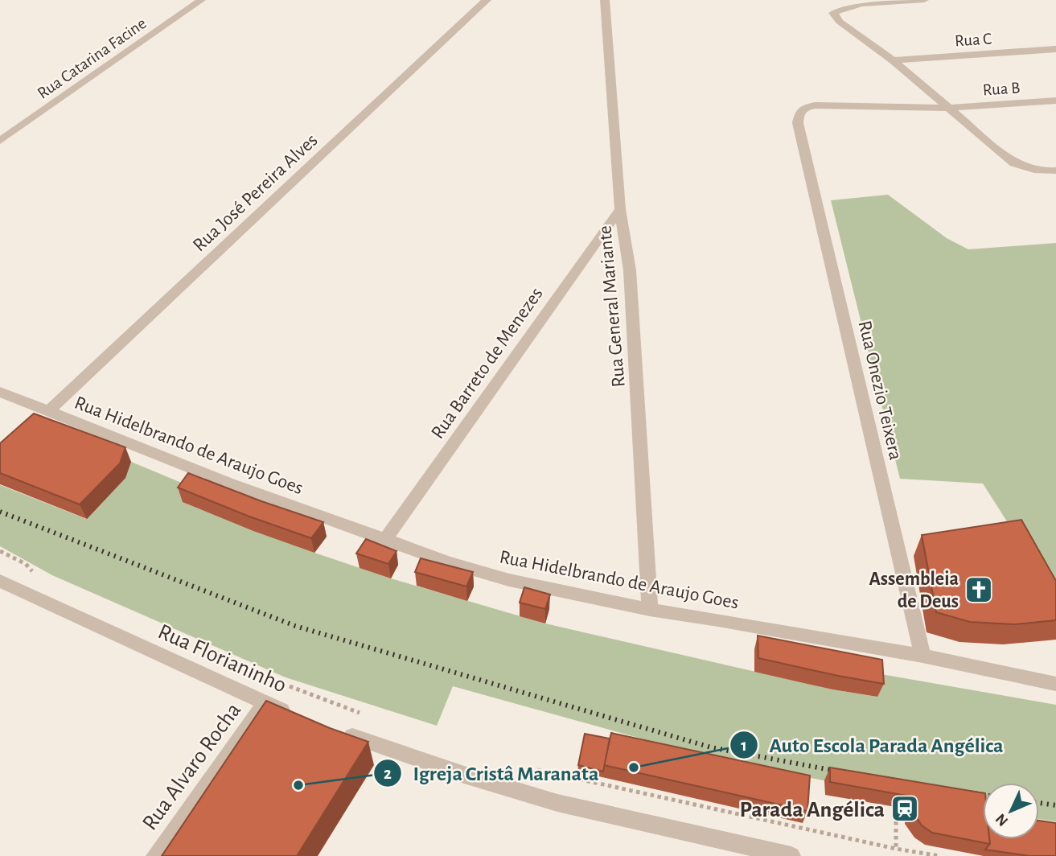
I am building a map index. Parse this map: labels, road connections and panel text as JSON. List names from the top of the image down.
{
  "streets": {
    "street": [
      "Rua C",
      "Rua Catarina Facine",
      "Rua B",
      "Rua José Pereira Alves",
      "Rua General Mariante",
      "Rua Barreto de Menezes",
      "Rua Onezio Teixera",
      "Rua Hidelbrando de Araujo Goes",
      "Rua Florianinho",
      "Rua Alvaro Rocha"
    ]
  },
  "crossings": [
    ["Rua B", "Rua Onezio Teixera"],
    ["Rua José Pereira Alves", "Rua Hidelbrando de Araujo Goes"],
    ["Rua General Mariante", "Rua Barreto de Menezes"],
    ["Rua General Mariante", "Rua Hidelbrando de Araujo Goes"],
    ["Rua Barreto de Menezes", "Rua Hidelbrando de Araujo Goes"],
    ["Rua Onezio Teixera", "Rua Hidelbrando de Araujo Goes"],
    ["Rua Florianinho", "Rua Alvaro Rocha"]
  ],
  "places": {
    "church": ["Assembleia de Deus"],
    "other": ["Auto Escola Parada Angélica", "Igreja Cristâ Maranata"],
    "station": ["Parada Angélica"]
  },
  "north": "bottom left"
}
